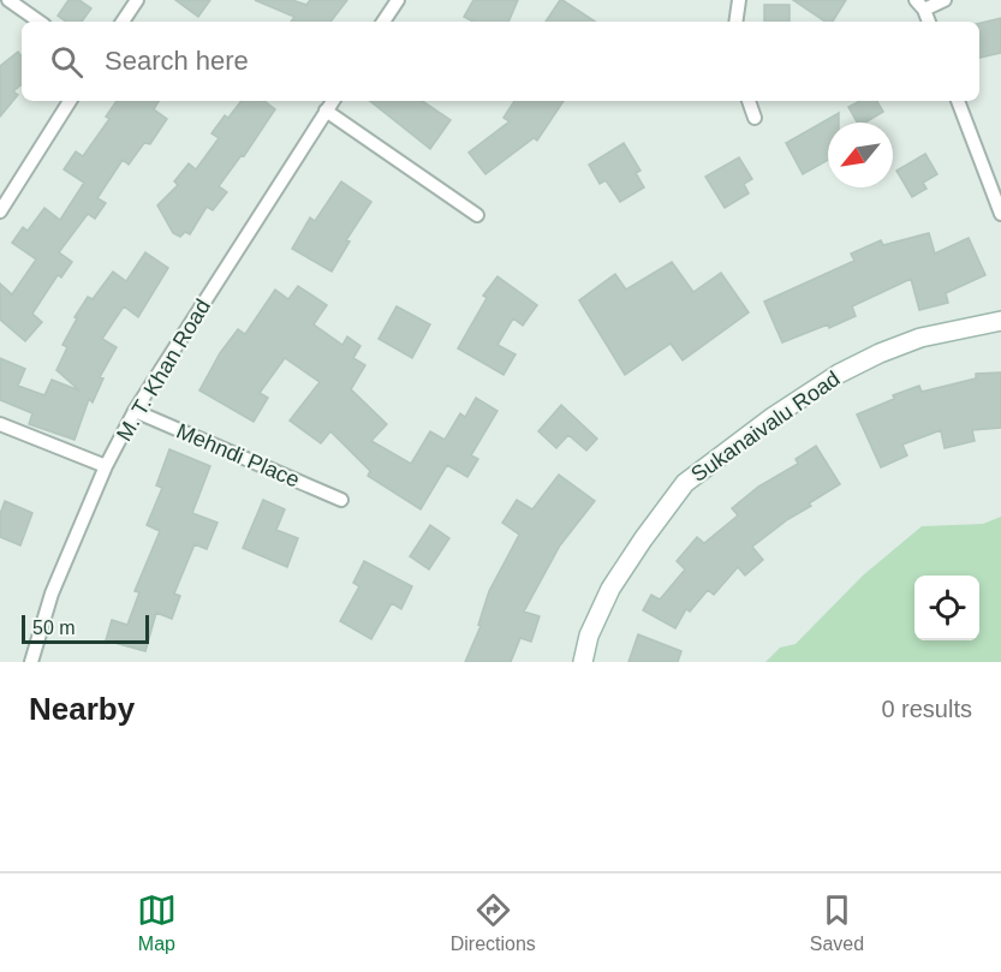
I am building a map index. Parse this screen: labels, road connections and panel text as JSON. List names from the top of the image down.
{
  "streets": {
    "main road": ["Sukanaivalu Road"],
    "street": ["M. T. Khan Road", "Mehndi Place"]
  },
  "crossings": [
    ["M. T. Khan Road", "Mehndi Place"]
  ],
  "scale_bar": "50 m",
  "north": "bottom left",
  "page": {
    "search": "Search here",
    "scale": "50 m",
    "heading": ["Nearby", "0 results"],
    "nav": ["Map", "Directions", "Saved"]
  }
}
